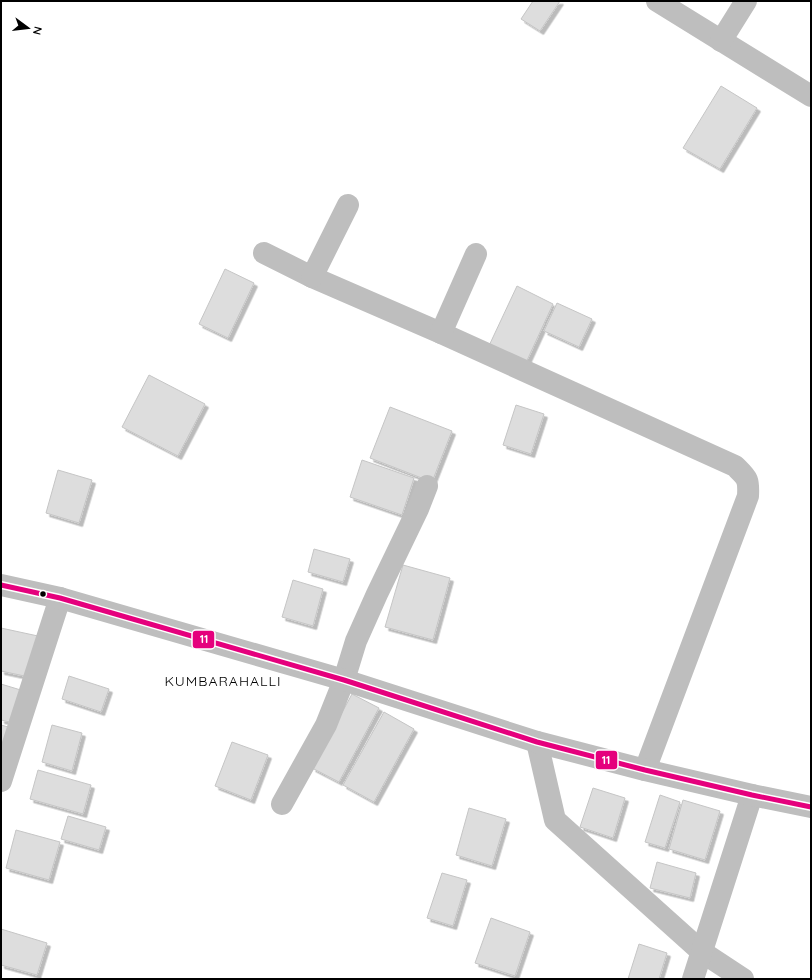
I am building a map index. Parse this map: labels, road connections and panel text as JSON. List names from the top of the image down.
{
  "districts": ["KUMBARAHALLI"],
  "lines": ["transit line 11"],
  "north": "right"
}
